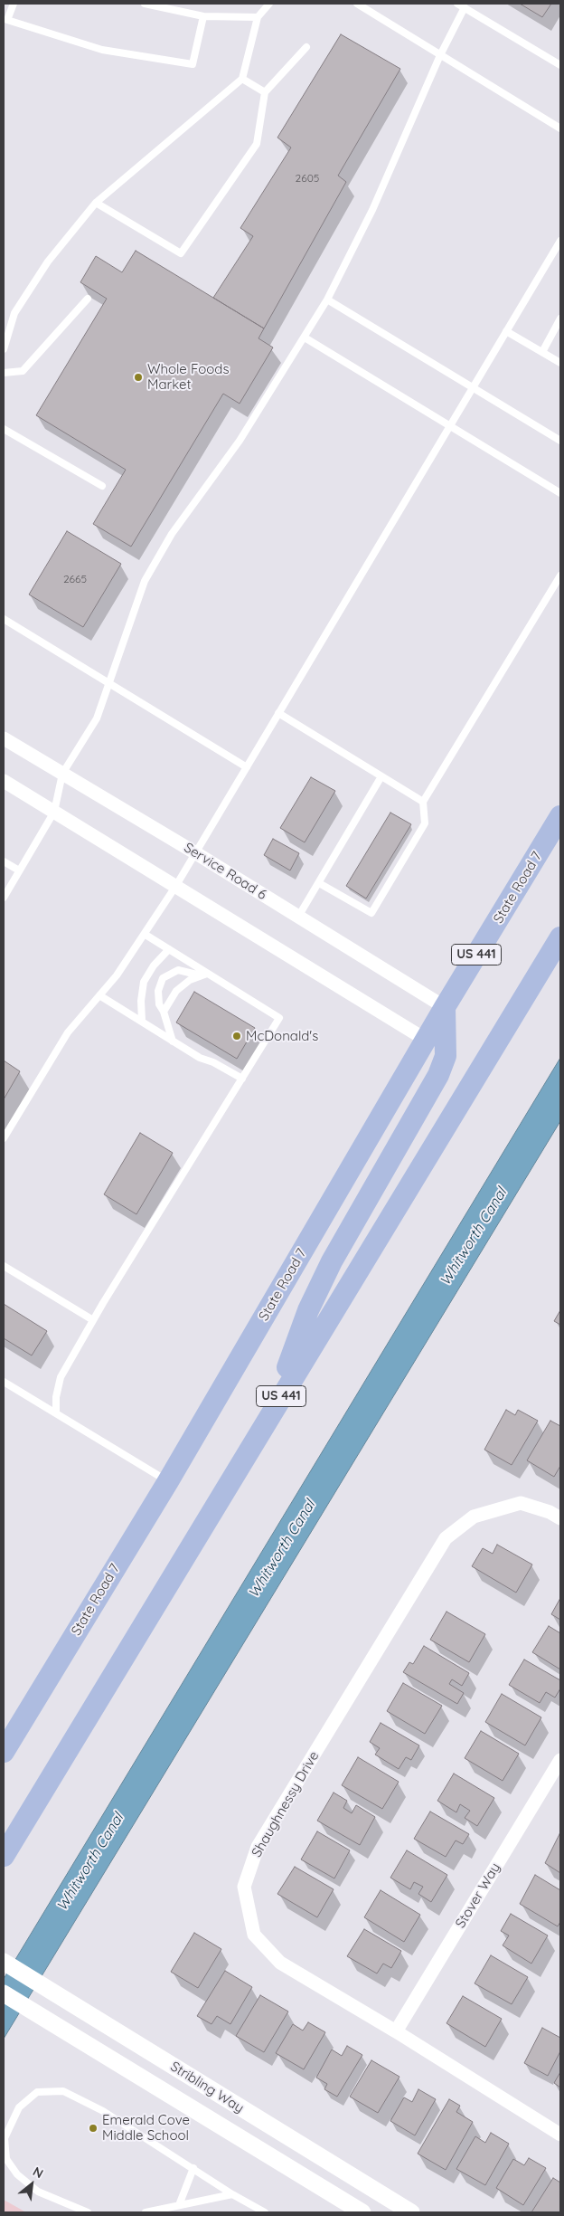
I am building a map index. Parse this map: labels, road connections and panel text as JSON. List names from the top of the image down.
{
  "streets": {
    "main road": ["State Road 7", "US 441"],
    "street": [
      "Service Road 6",
      "Shaughnessy Drive",
      "Stover Way",
      "Stribling Way"
    ]
  },
  "crossings": [
    ["Service Road 6", "State Road 7"],
    ["Shaughnessy Drive", "Stover Way"]
  ],
  "water": ["Whitworth Canal"],
  "places": ["Whole Foods Market", "McDonald's", "Emerald Cove Middle School"],
  "house_numbers": ["2605", "2665"],
  "north": "top right"
}
